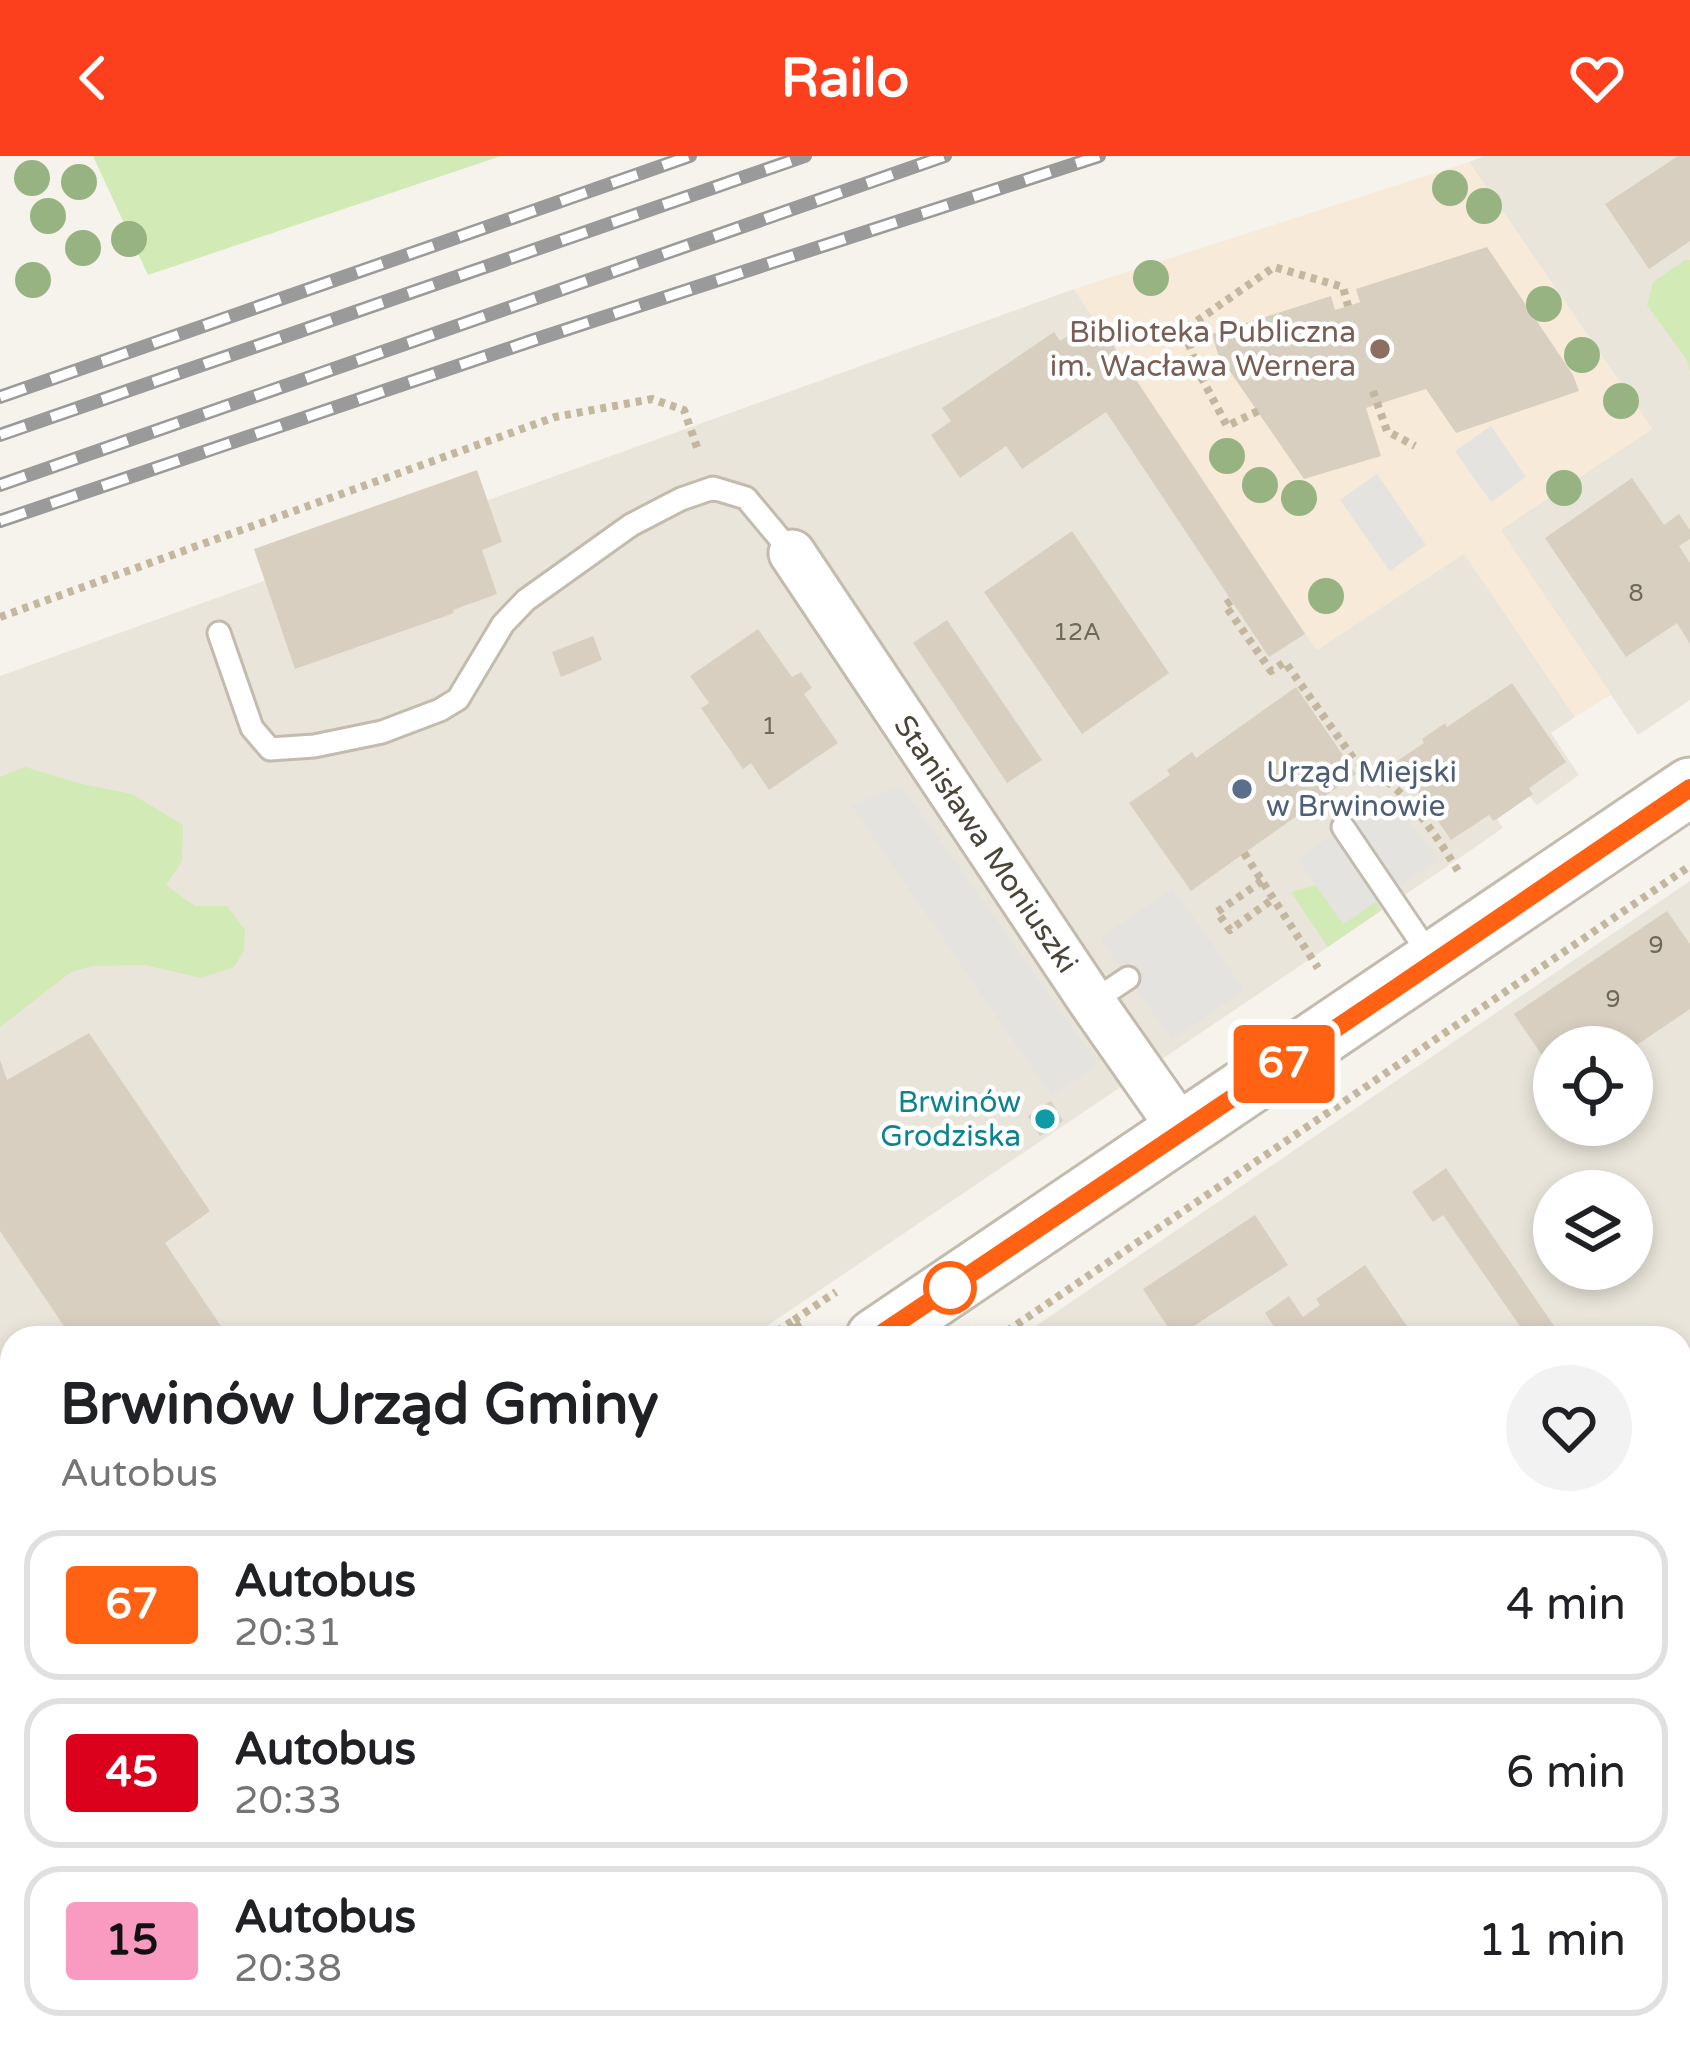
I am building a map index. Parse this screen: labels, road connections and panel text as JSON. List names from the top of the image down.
{
  "streets": {
    "street": ["Stanisława Moniuszki"]
  },
  "places": ["Biblioteka Publiczna im. Wacława Wernera", "Urząd Miejski w Brwinowie", "Brwinów Grodziska"],
  "lines": ["bus line 67"],
  "house_numbers": [
    "8",
    "12A",
    "1",
    "9",
    "9"
  ],
  "page": {
    "header": "Railo",
    "on_map": "67",
    "heading": ["Brwinów Urząd Gminy", "Autobus"],
    "list": [
      {
        "mark": "67",
        "name": "Autobus",
        "note": "20:31",
        "value": "4 min"
      },
      {
        "mark": "45",
        "name": "Autobus",
        "note": "20:33",
        "value": "6 min"
      },
      {
        "mark": "15",
        "name": "Autobus",
        "note": "20:38",
        "value": "11 min"
      }
    ]
  }
}
